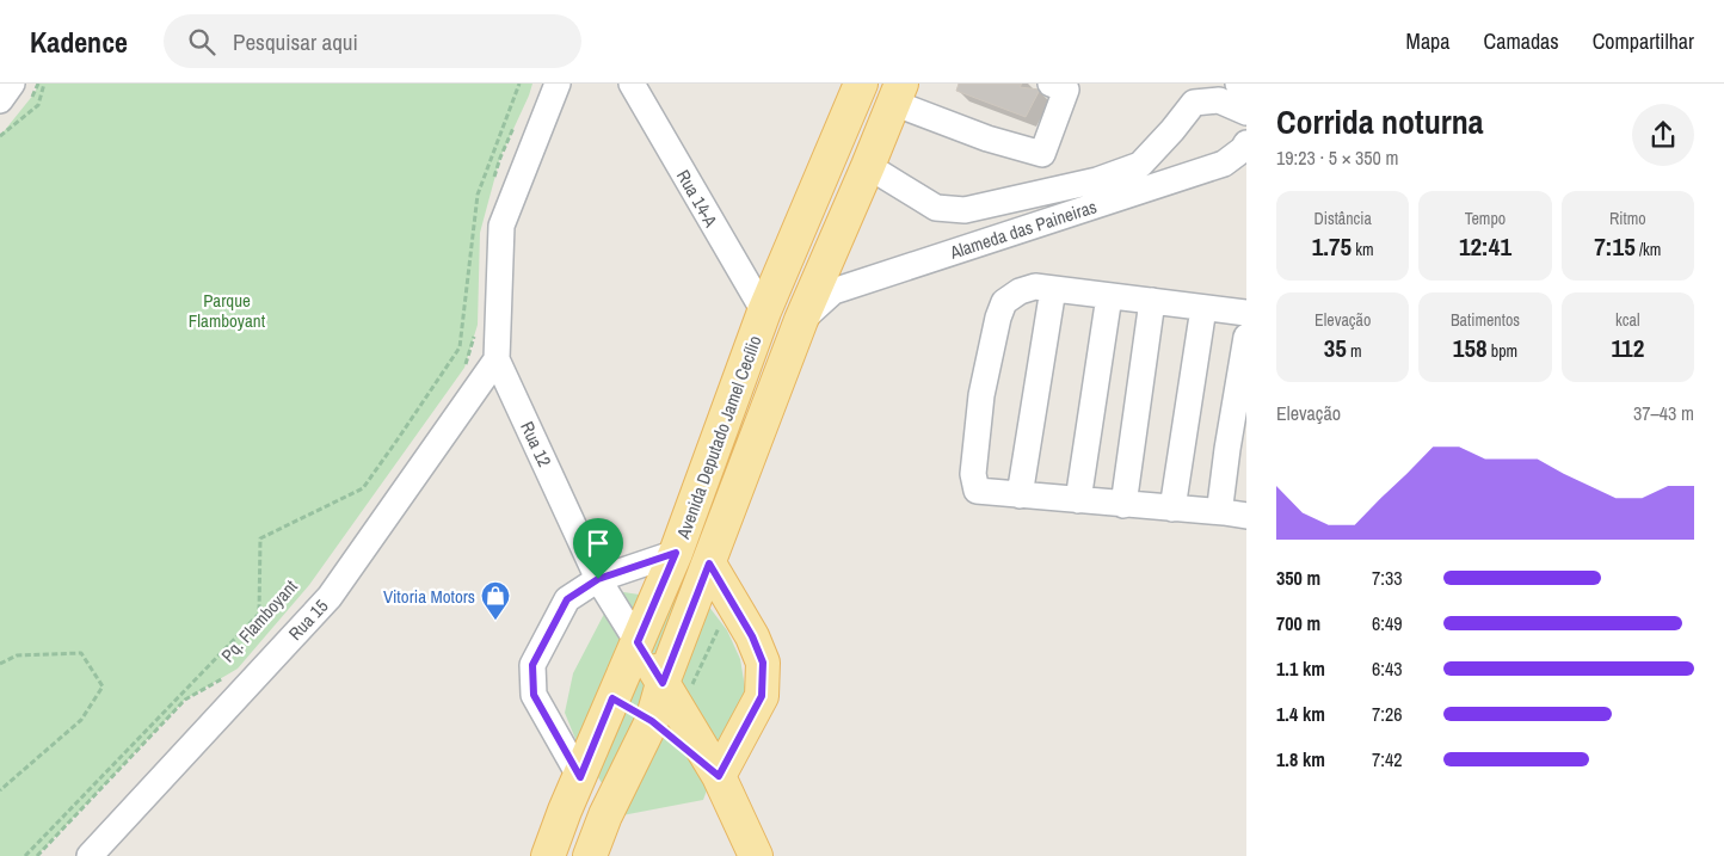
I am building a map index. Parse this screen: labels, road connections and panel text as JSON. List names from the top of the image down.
{
  "streets": {
    "main road": ["Avenida Deputado Jamel Cecílio", "Rua 12"],
    "street": ["Rua 14-A", "Alameda das Paineiras", "Rua 15"],
    "path": ["Pq. Flamboyant"]
  },
  "crossings": [
    ["Rua 14-A", "Avenida Deputado Jamel Cecílio"],
    ["Alameda das Paineiras", "Avenida Deputado Jamel Cecílio"],
    ["Avenida Deputado Jamel Cecílio", "Rua 12"],
    ["Rua 12", "Rua 15"]
  ],
  "parks": ["Parque Flamboyant"],
  "places": {
    "shop": ["Vitoria Motors"]
  },
  "page": {
    "header": "Kadence",
    "search": "Pesquisar aqui",
    "nav": ["Mapa", "Camadas", "Compartilhar"],
    "heading": ["Corrida noturna", "19:23 · 5 × 350 m"],
    "stats": [
      ["Distância", "1.75 km"],
      ["Tempo", "12:41"],
      ["Ritmo", "7:15 /km"],
      ["Elevação", "35 m"],
      ["Batimentos", "158 bpm"],
      ["kcal", "112"]
    ],
    "chart": ["Elevação", "37–43 m"],
    "list": [
      {
        "name": "350 m",
        "note": "7:33"
      },
      {
        "name": "700 m",
        "note": "6:49"
      },
      {
        "name": "1.1 km",
        "note": "6:43"
      },
      {
        "name": "1.4 km",
        "note": "7:26"
      },
      {
        "name": "1.8 km",
        "note": "7:42"
      }
    ]
  }
}
